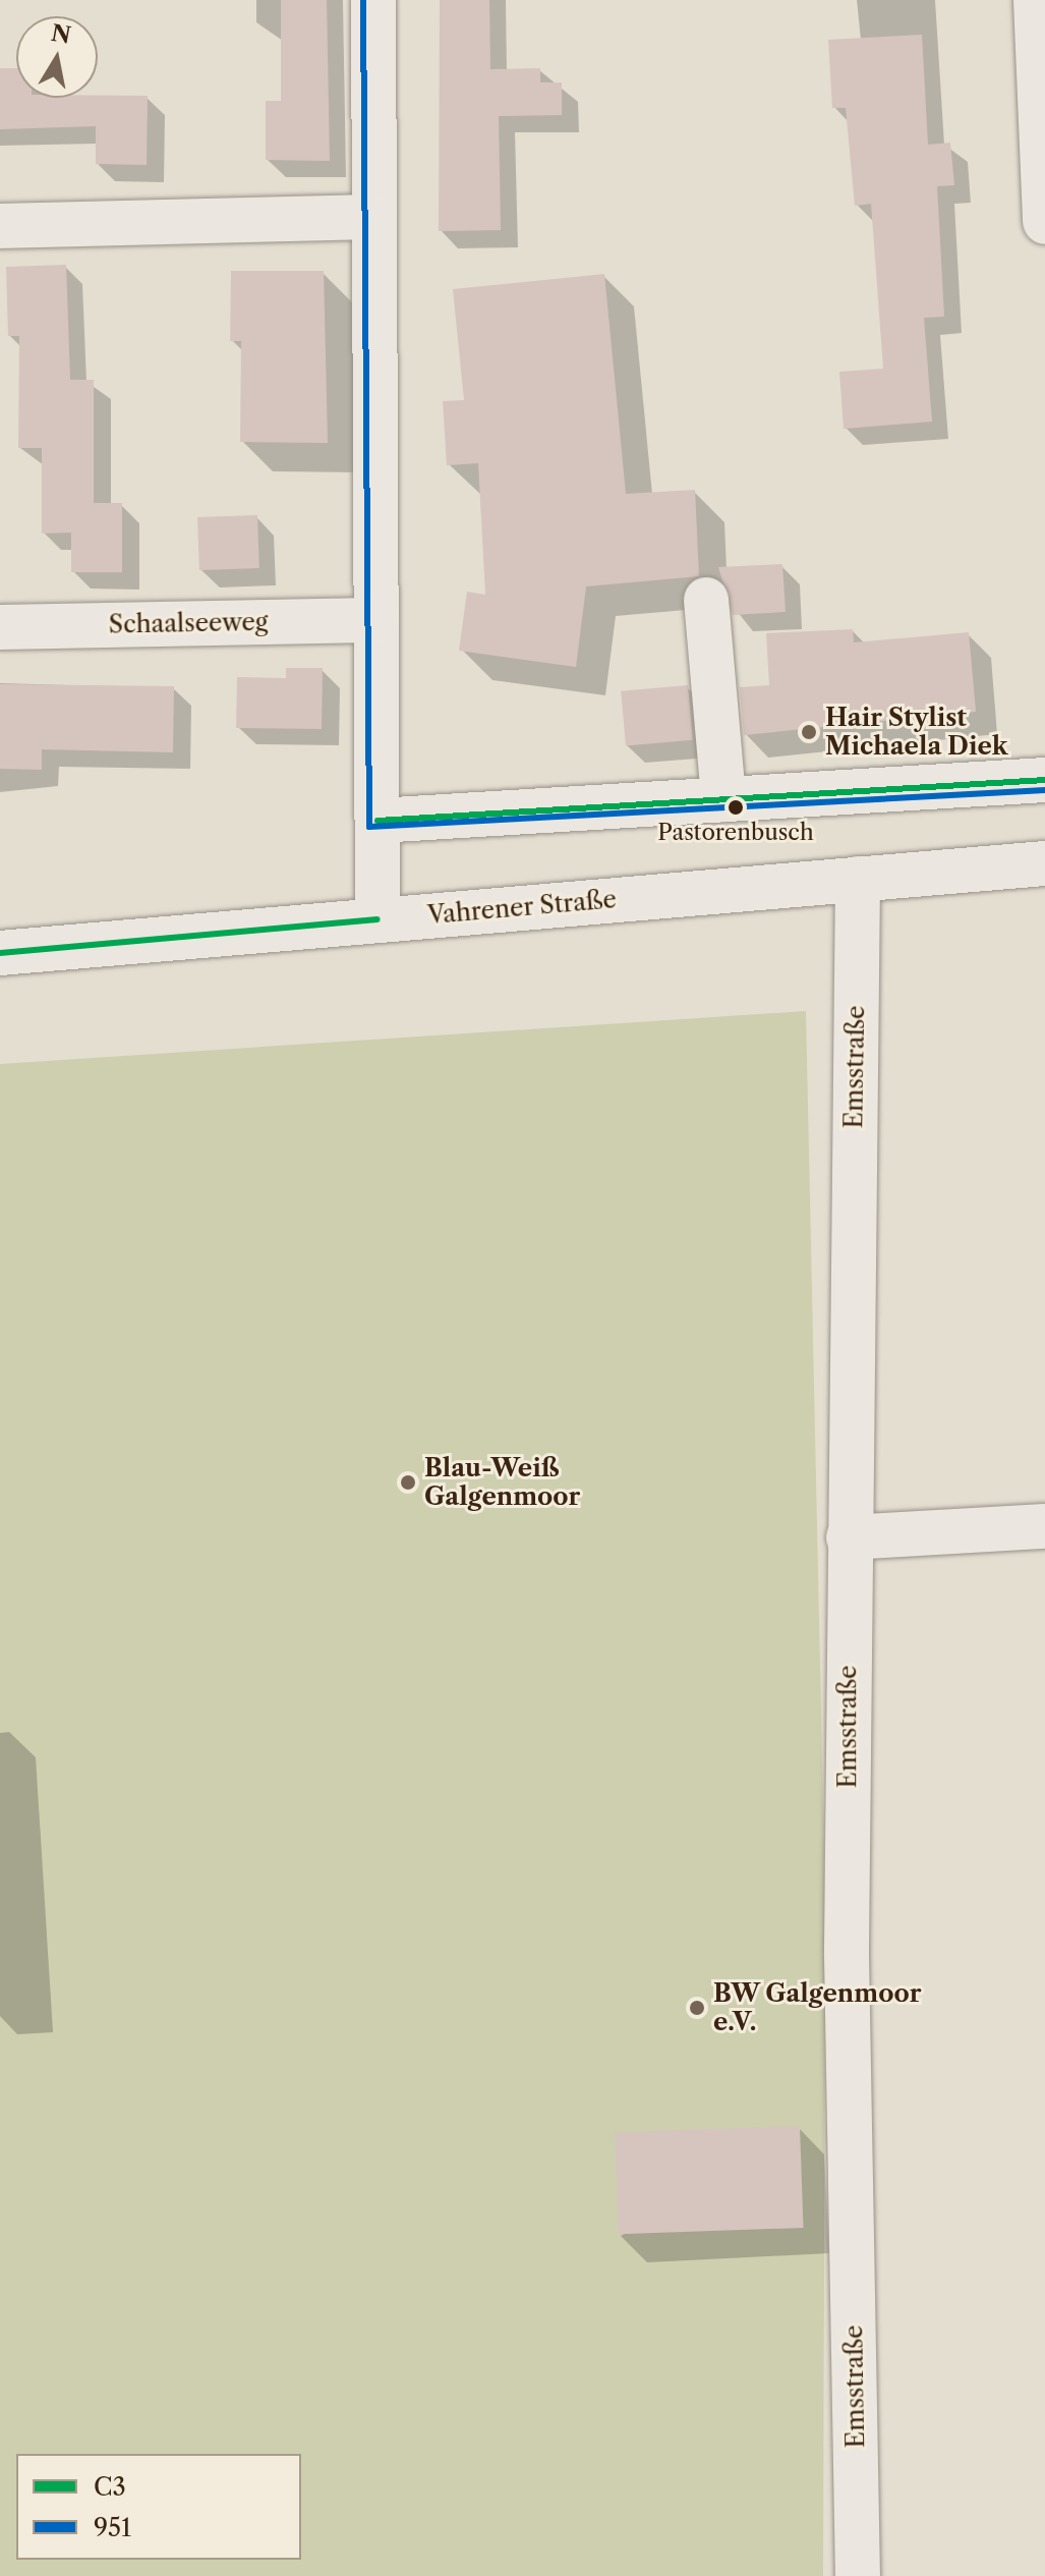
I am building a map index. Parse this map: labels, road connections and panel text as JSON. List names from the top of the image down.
{
  "streets": {
    "street": ["Schaalseeweg", "Vahrener Straße", "Emsstraße"]
  },
  "crossings": [
    ["Vahrener Straße", "Emsstraße"]
  ],
  "places": [
    "Hair Stylist Michaela Diek",
    "Pastorenbusch",
    "Blau-Weiß Galgenmoor",
    "BW Galgenmoor e.V."
  ],
  "lines": ["transit line 951", "transit line C3"],
  "legend": ["C3", "951"],
  "north": "top"
}
